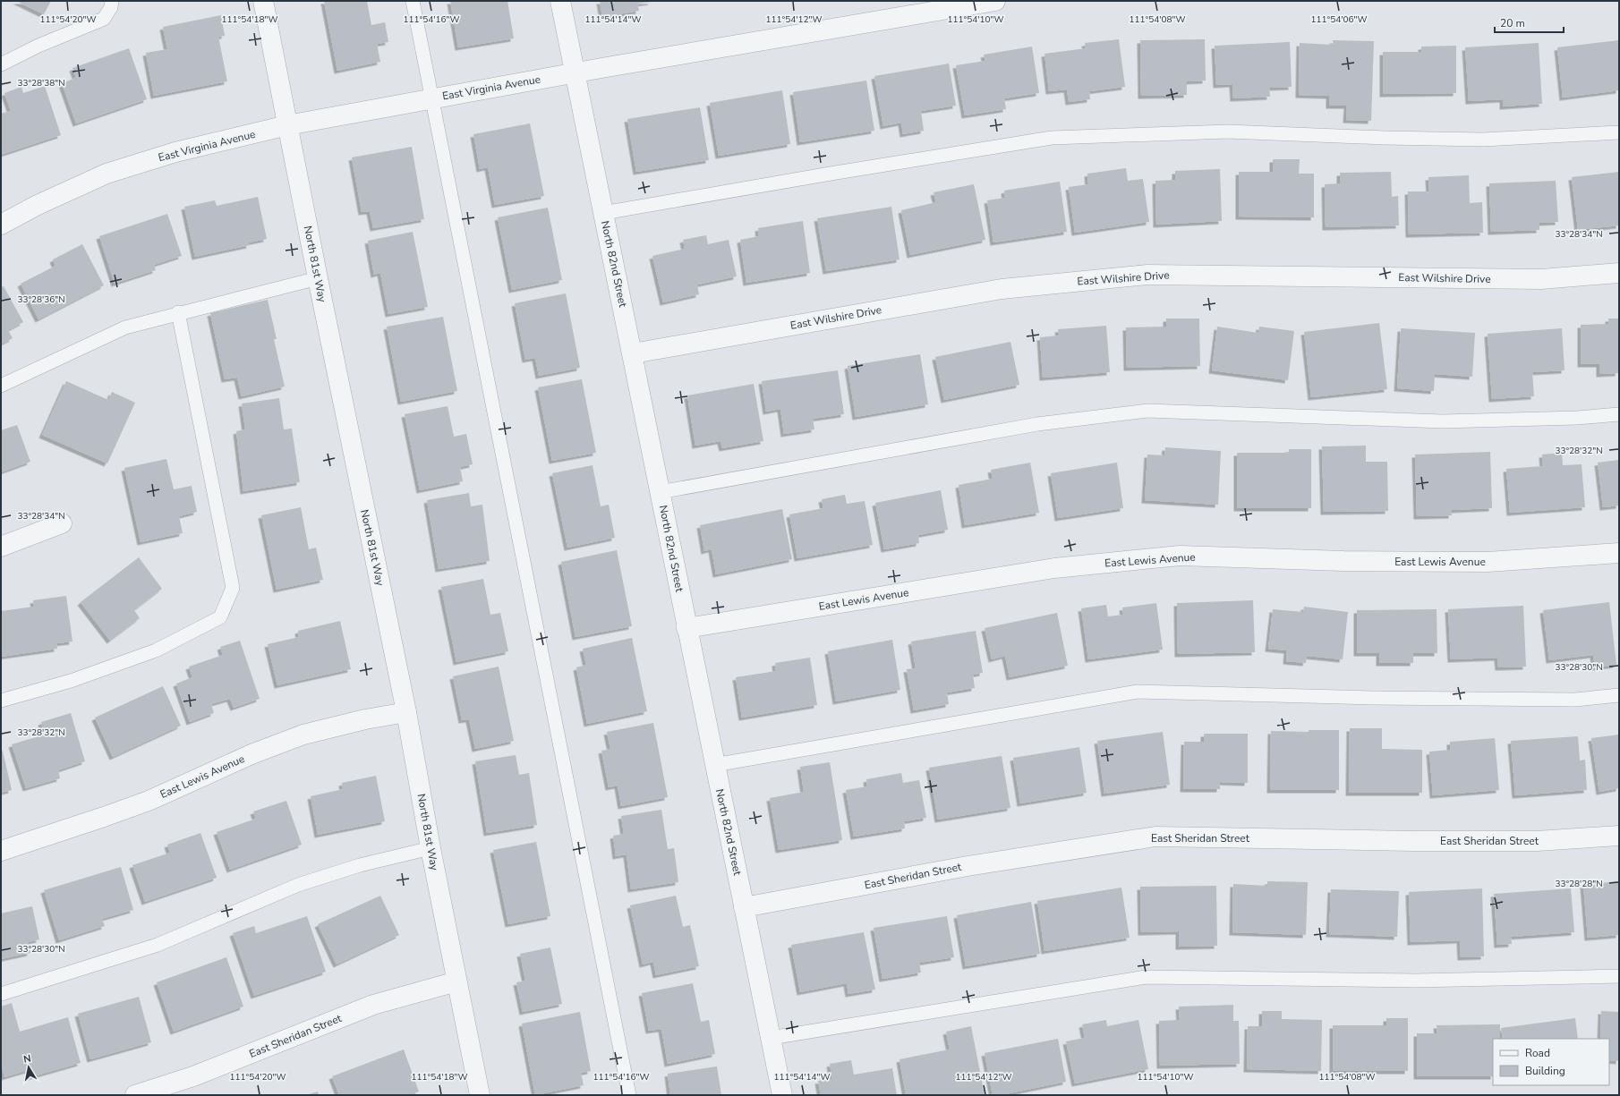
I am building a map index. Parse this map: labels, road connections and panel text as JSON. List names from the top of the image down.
{
  "streets": {
    "street": [
      "East Virginia Avenue",
      "North 81st Way",
      "North 82nd Street",
      "East Wilshire Drive",
      "East Lewis Avenue",
      "East Sheridan Street"
    ]
  },
  "crossings": [
    ["East Virginia Avenue", "North 81st Way"],
    ["East Virginia Avenue", "North 82nd Street"],
    ["North 81st Way", "East Lewis Avenue"],
    ["North 81st Way", "East Sheridan Street"],
    ["North 82nd Street", "East Wilshire Drive"],
    ["North 82nd Street", "East Lewis Avenue"],
    ["North 82nd Street", "East Sheridan Street"]
  ],
  "legend": ["Road", "Building"],
  "scale_bar": "20 m",
  "north": "top",
  "coordinates": [
    "111°54'20\"W",
    "111°54'18\"W",
    "111°54'16\"W",
    "111°54'14\"W",
    "111°54'12\"W",
    "111°54'10\"W",
    "111°54'08\"W",
    "111°54'06\"W",
    "33°28'38\"N",
    "33°28'34\"N",
    "33°28'36\"N",
    "33°28'32\"N",
    "33°28'30\"N",
    "33°28'28\"N"
  ]
}
